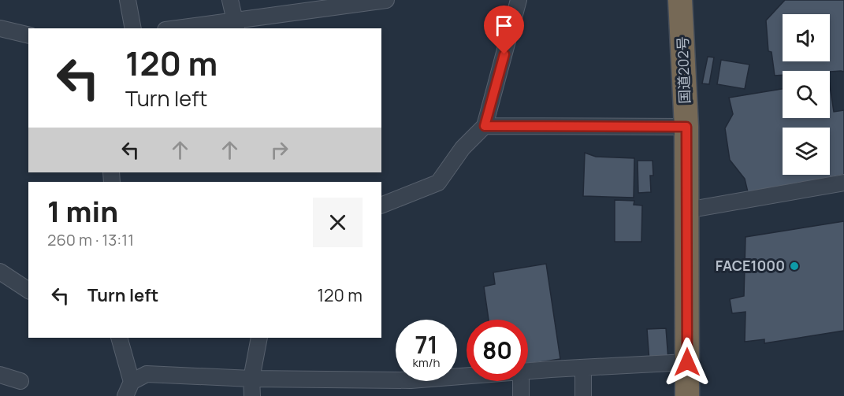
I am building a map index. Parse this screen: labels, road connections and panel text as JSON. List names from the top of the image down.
{
  "streets": {
    "highway": ["国道202号"]
  },
  "places": ["FACE1000"],
  "page": {
    "turn": ["120 m", "Turn left"],
    "heading": ["1 min", "260 m · 13:11"],
    "list": [
      {
        "name": "Turn left",
        "value": "120 m"
      }
    ],
    "speed": "71 km/h",
    "limit": "80"
  }
}
